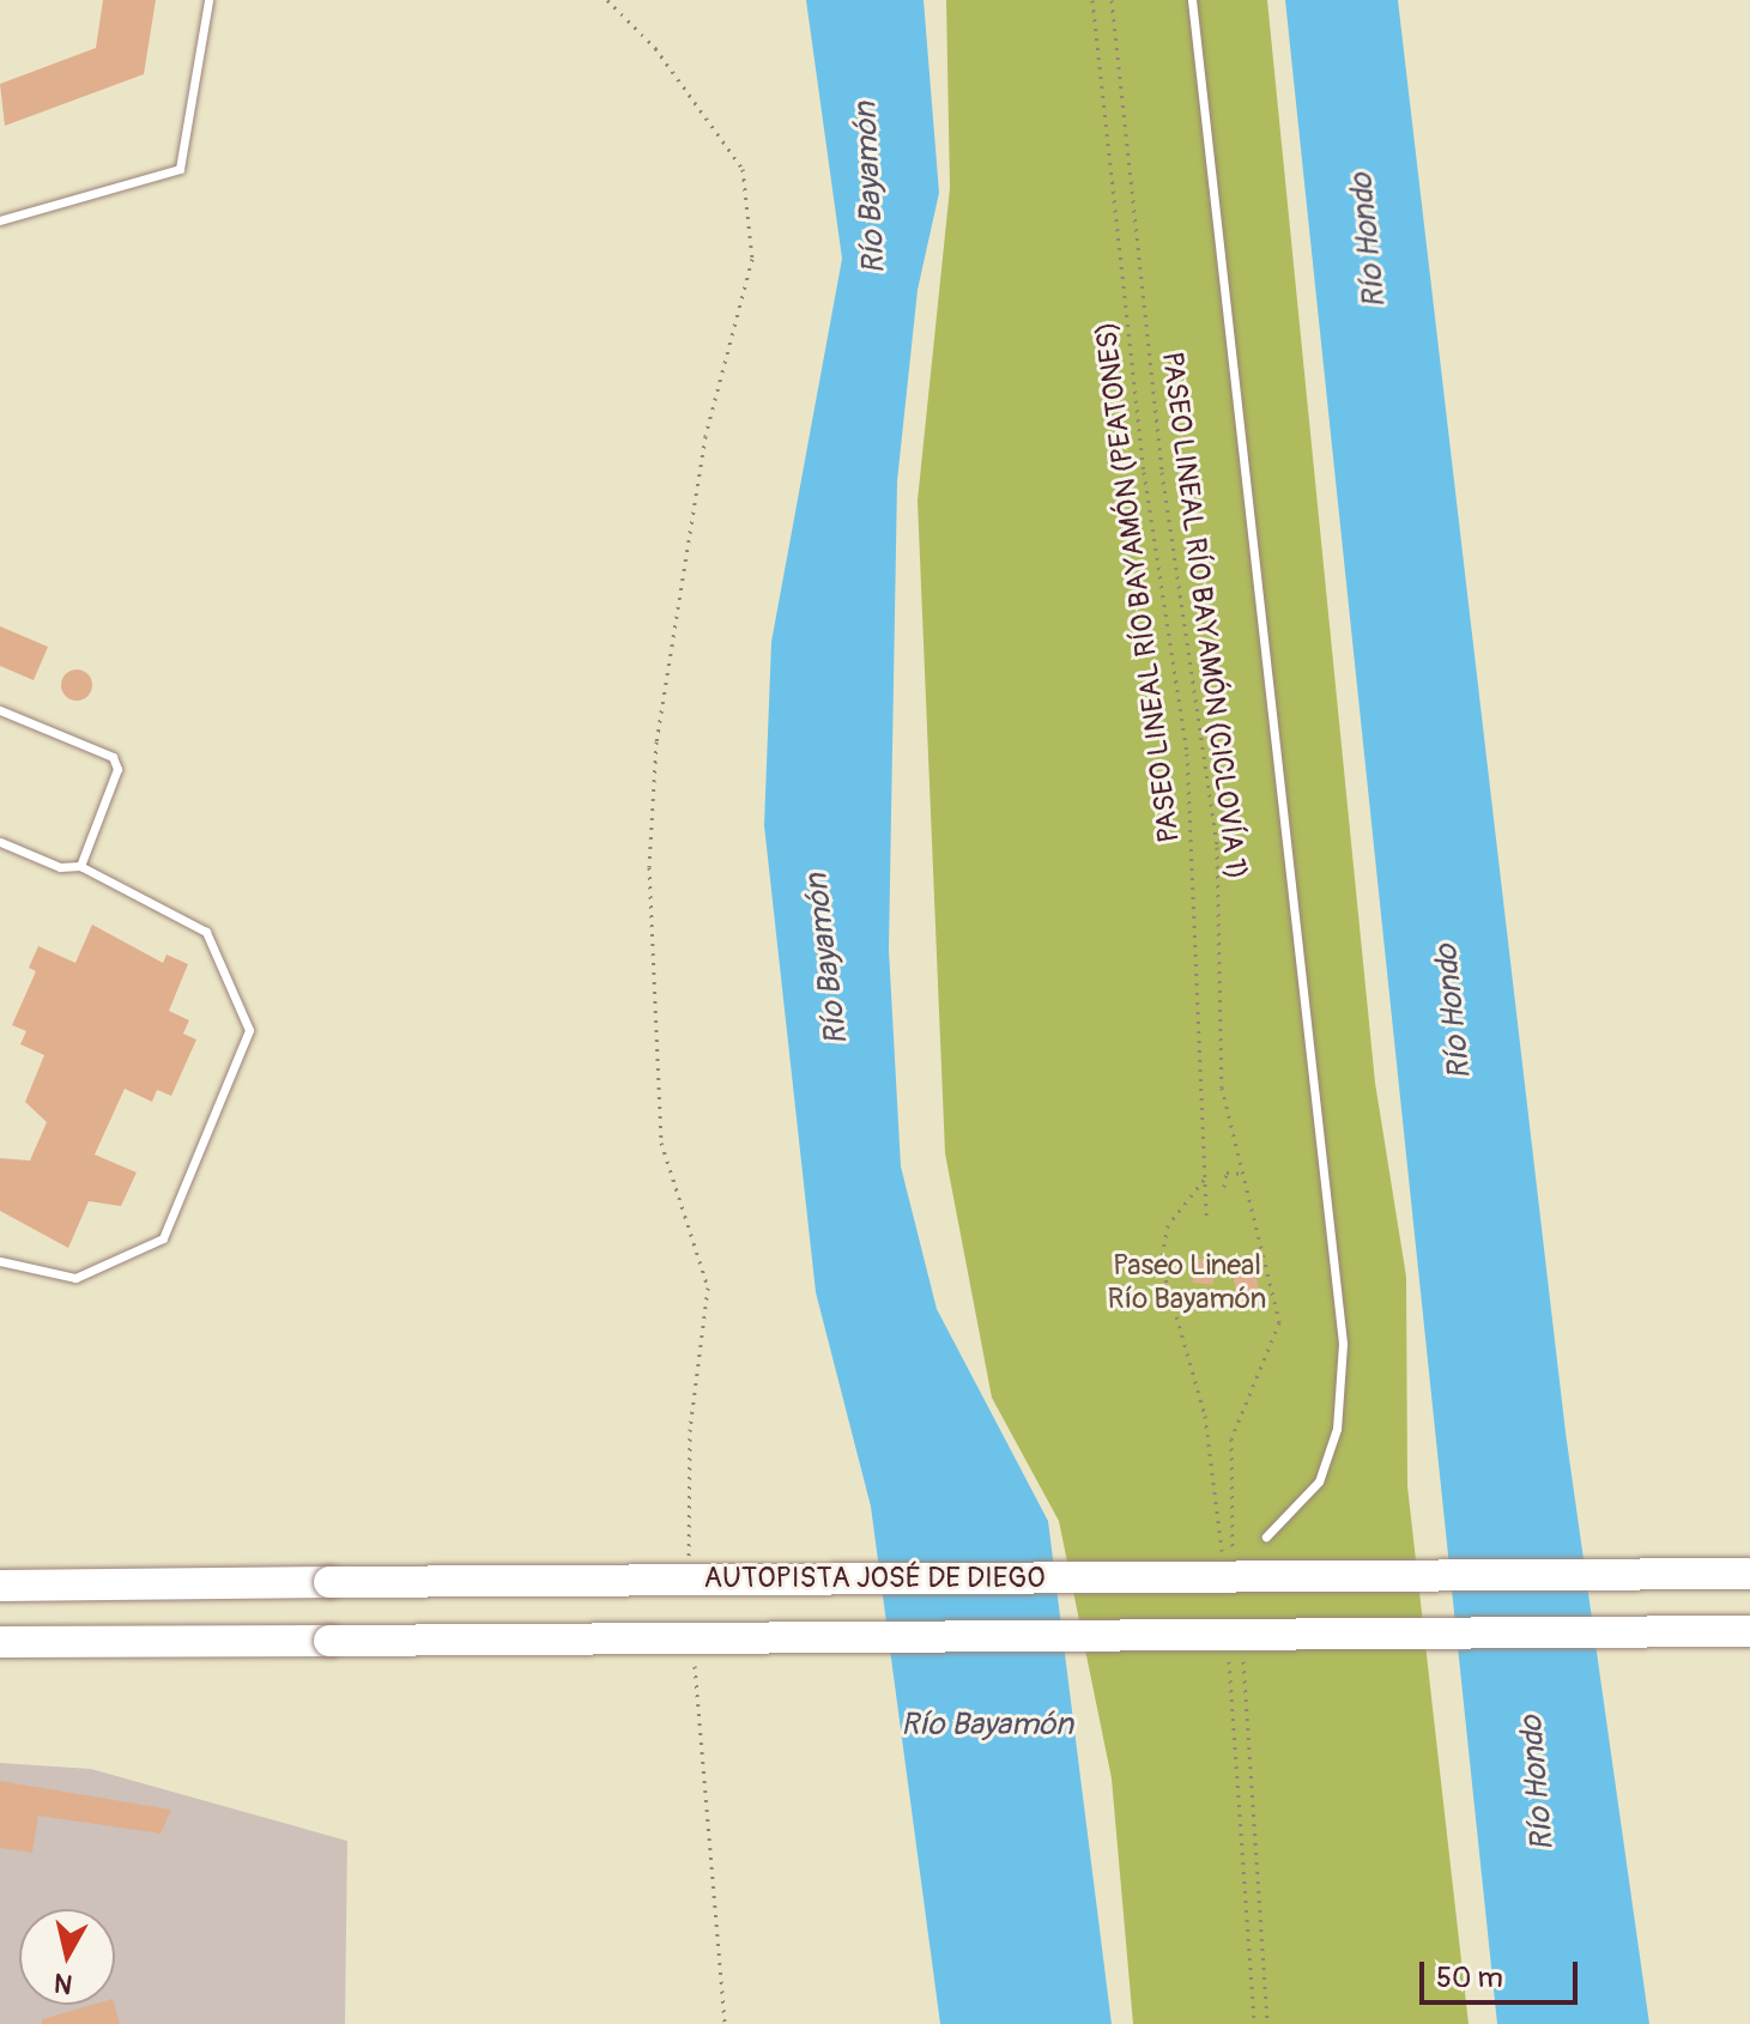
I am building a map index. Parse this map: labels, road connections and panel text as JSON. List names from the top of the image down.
{
  "streets": {
    "highway": ["AUTOPISTA JOSÉ DE DIEGO"],
    "path": ["PASEO LINEAL RÍO BAYAMÓN (PEATONES)", "PASEO LINEAL RÍO BAYAMÓN (CICLOVÍA 1)"]
  },
  "water": ["Río Bayamón", "Río Hondo"],
  "parks": ["Paseo Lineal Río Bayamón"],
  "scale_bar": "50 m",
  "north": "bottom"
}
